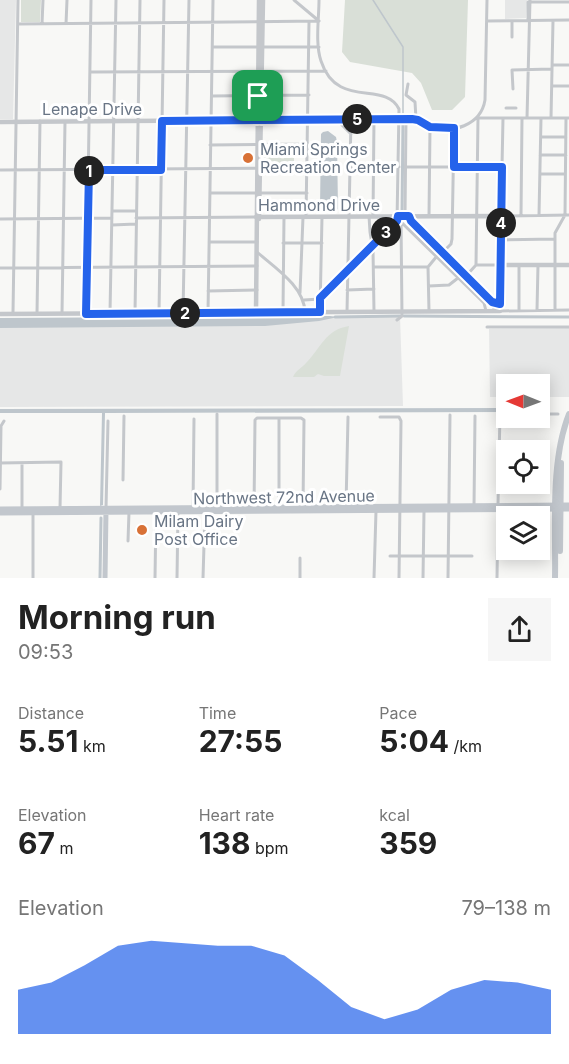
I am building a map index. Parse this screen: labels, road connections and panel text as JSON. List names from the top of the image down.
{
  "streets": {
    "main road": ["Northwest 72nd Avenue"],
    "street": ["Lenape Drive", "Hammond Drive"]
  },
  "places": ["Miami Springs Recreation Center", "Milam Dairy Post Office"],
  "north": "left",
  "page": {
    "pins": [
      "5",
      "1",
      "4",
      "3",
      "2"
    ],
    "heading": ["Morning run", "09:53"],
    "stats": [
      ["Distance", "5.51 km"],
      ["Time", "27:55"],
      ["Pace", "5:04 /km"],
      ["Elevation", "67 m"],
      ["Heart rate", "138 bpm"],
      ["kcal", "359"]
    ],
    "chart": ["Elevation", "79–138 m"]
  }
}
